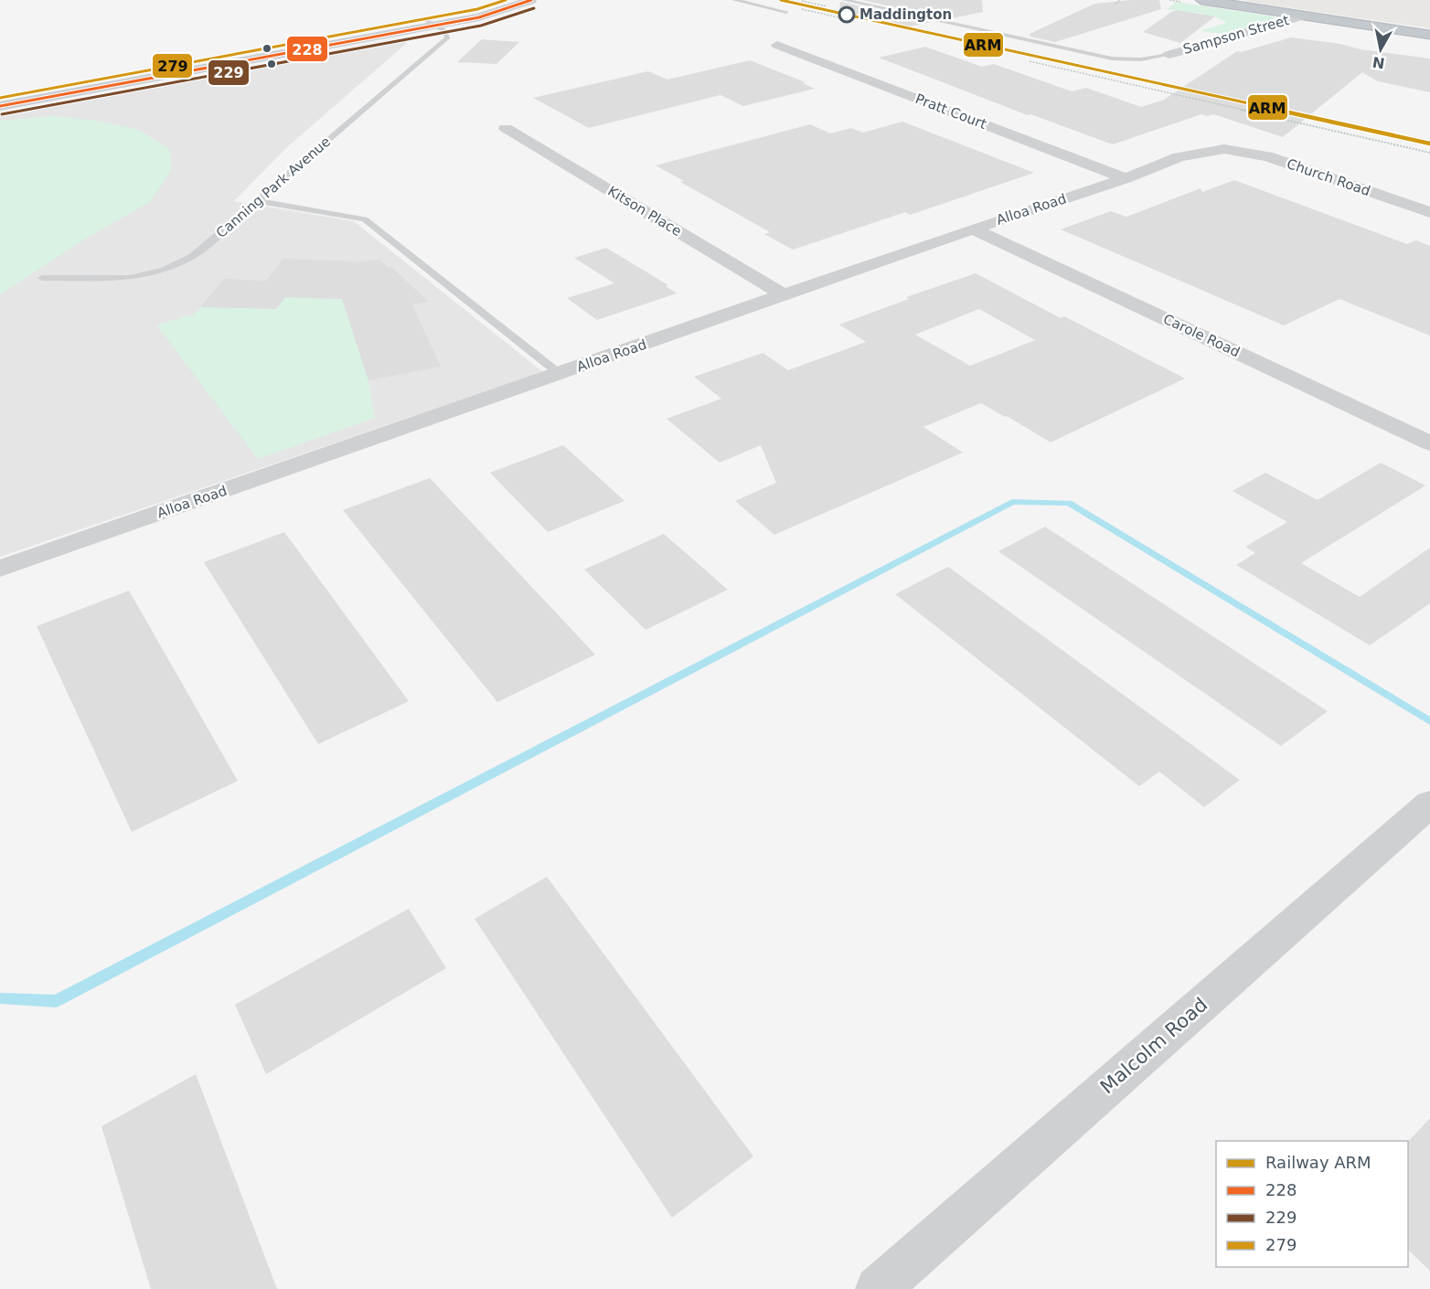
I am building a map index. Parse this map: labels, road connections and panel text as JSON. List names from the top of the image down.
{
  "streets": {
    "street": [
      "Sampson Street",
      "Pratt Court",
      "Church Road",
      "Alloa Road",
      "Kitson Place",
      "Carole Road",
      "Malcolm Road"
    ],
    "lane": ["Canning Park Avenue"]
  },
  "crossings": [
    ["Pratt Court", "Alloa Road"],
    ["Church Road", "Alloa Road"],
    ["Alloa Road", "Kitson Place"],
    ["Alloa Road", "Carole Road"]
  ],
  "places": ["Maddington"],
  "lines": [
    "rail line ARM",
    "transit line 228",
    "transit line 279",
    "transit line 229"
  ],
  "legend": [
    "Railway ARM",
    "228",
    "229",
    "279"
  ],
  "north": "bottom"
}
